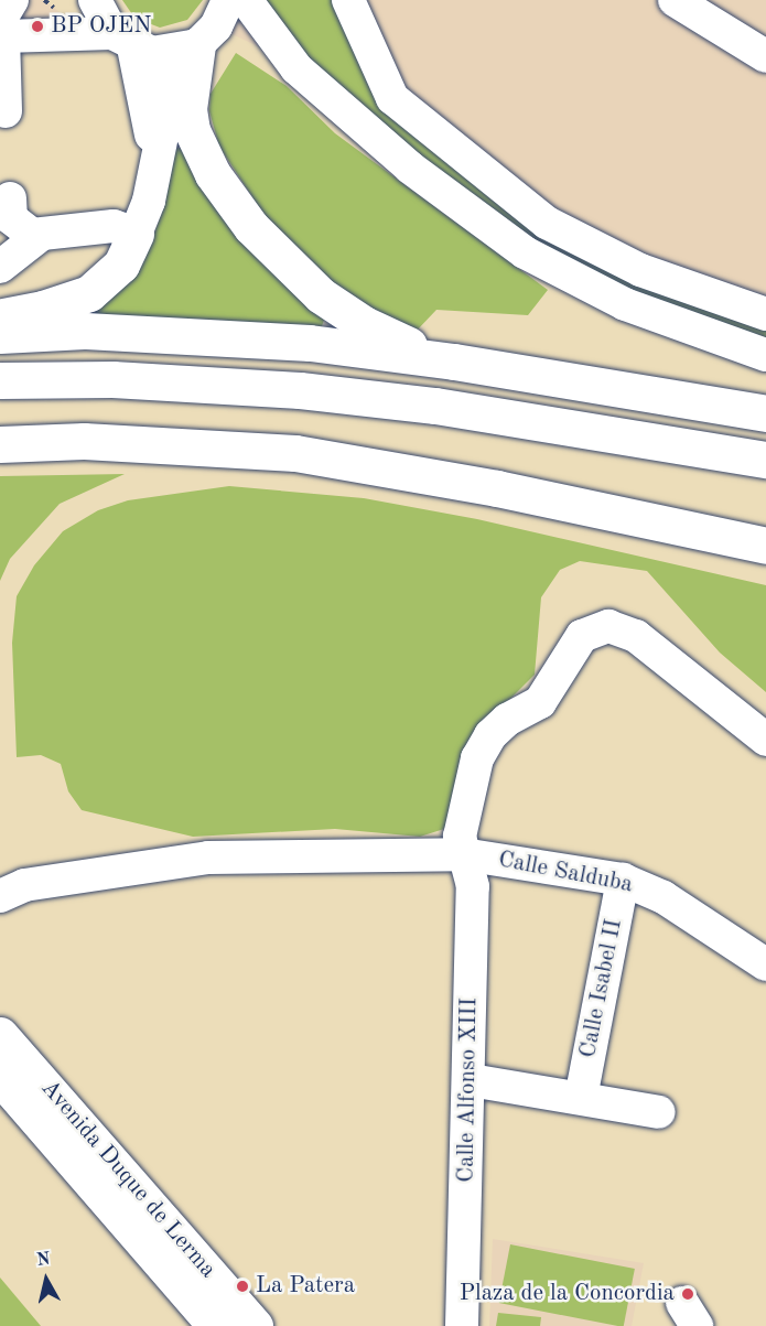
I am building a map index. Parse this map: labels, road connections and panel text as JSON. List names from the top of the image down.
{
  "streets": {
    "main road": ["Avenida Duque de Lerma"],
    "street": ["Calle Salduba", "Calle Isabel II", "Calle Alfonso XIII"]
  },
  "crossings": [
    ["Calle Salduba", "Calle Isabel II"],
    ["Calle Salduba", "Calle Alfonso XIII"]
  ],
  "places": ["BP OJEN", "La Patera", "Plaza de la Concordia"],
  "north": "top"
}
